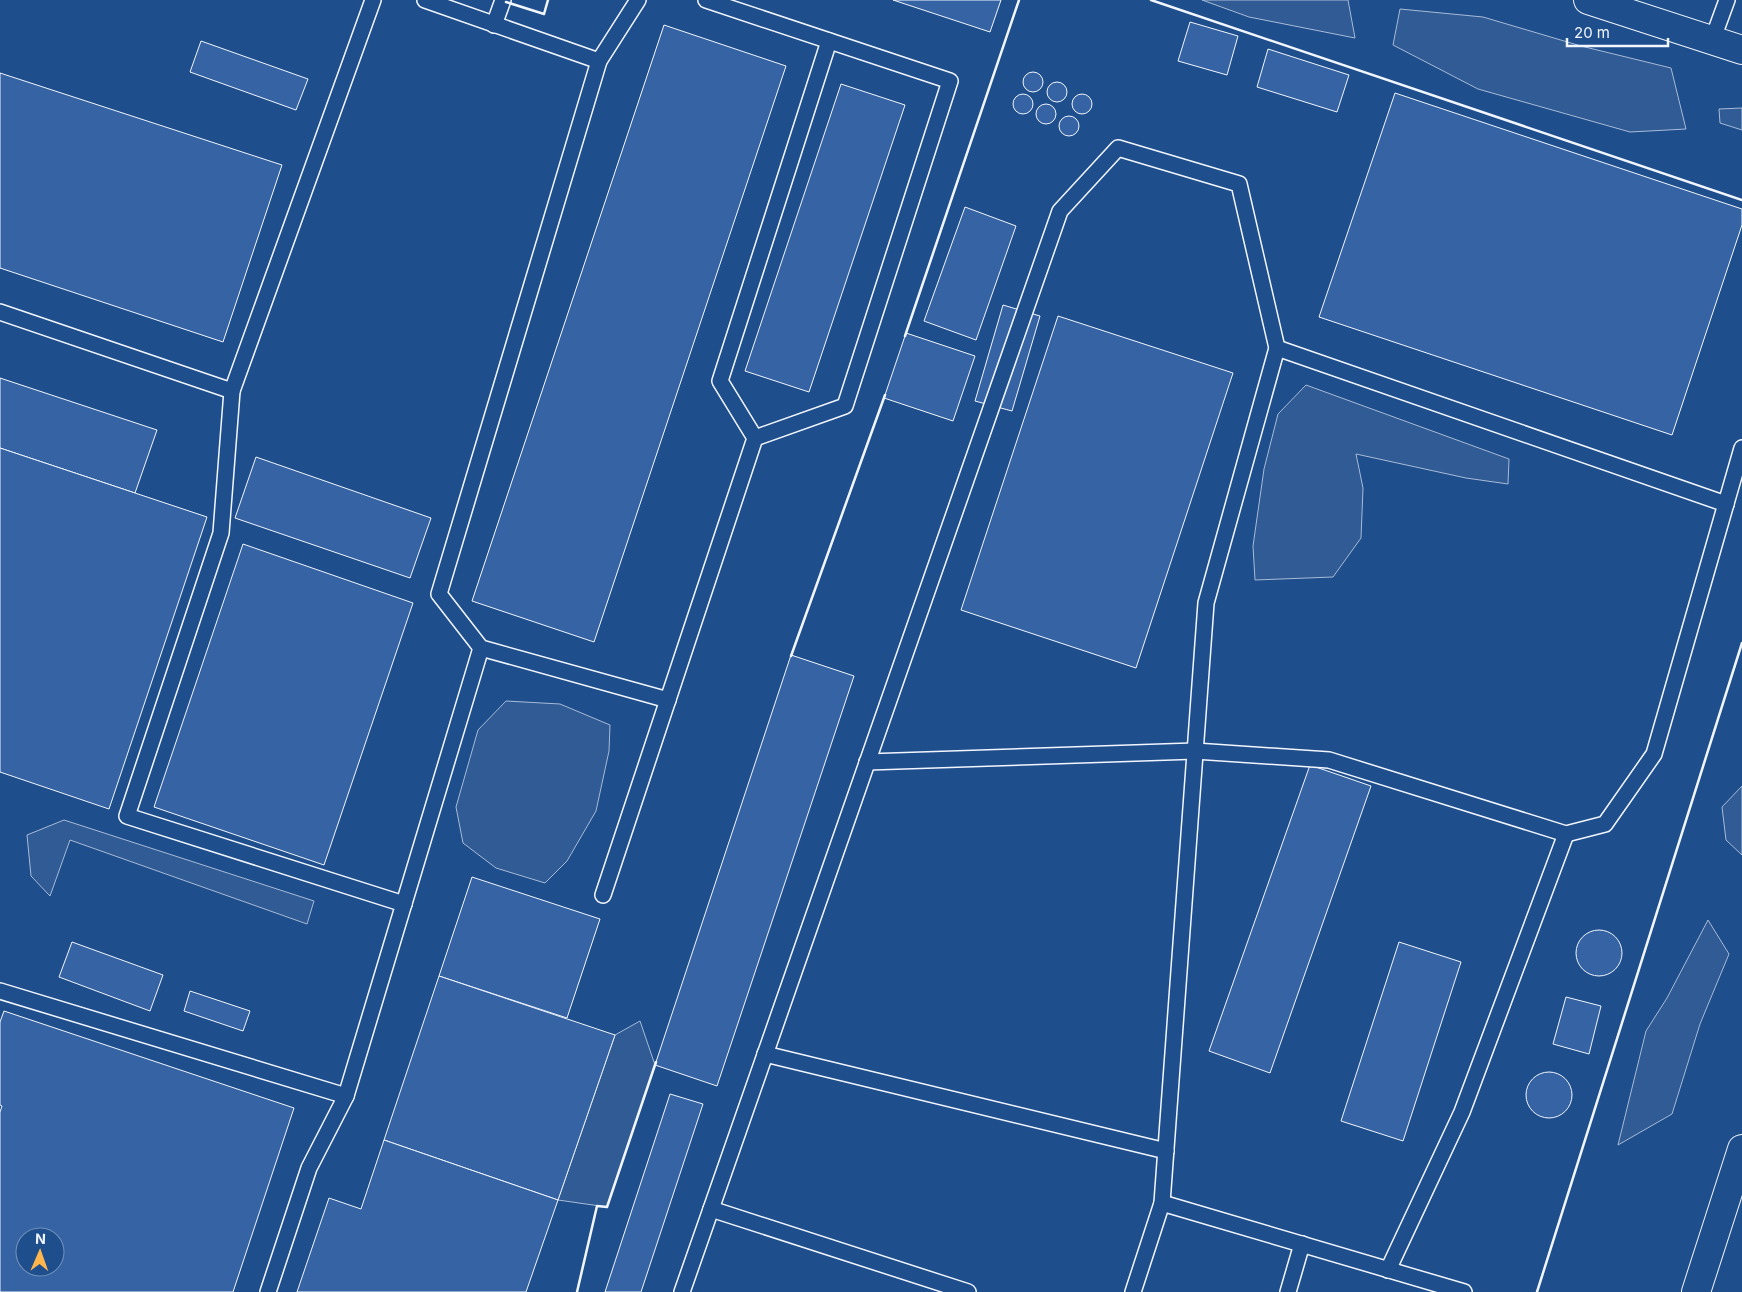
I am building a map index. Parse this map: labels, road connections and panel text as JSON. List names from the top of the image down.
{
  "scale_bar": "20 m",
  "north": "top"
}
